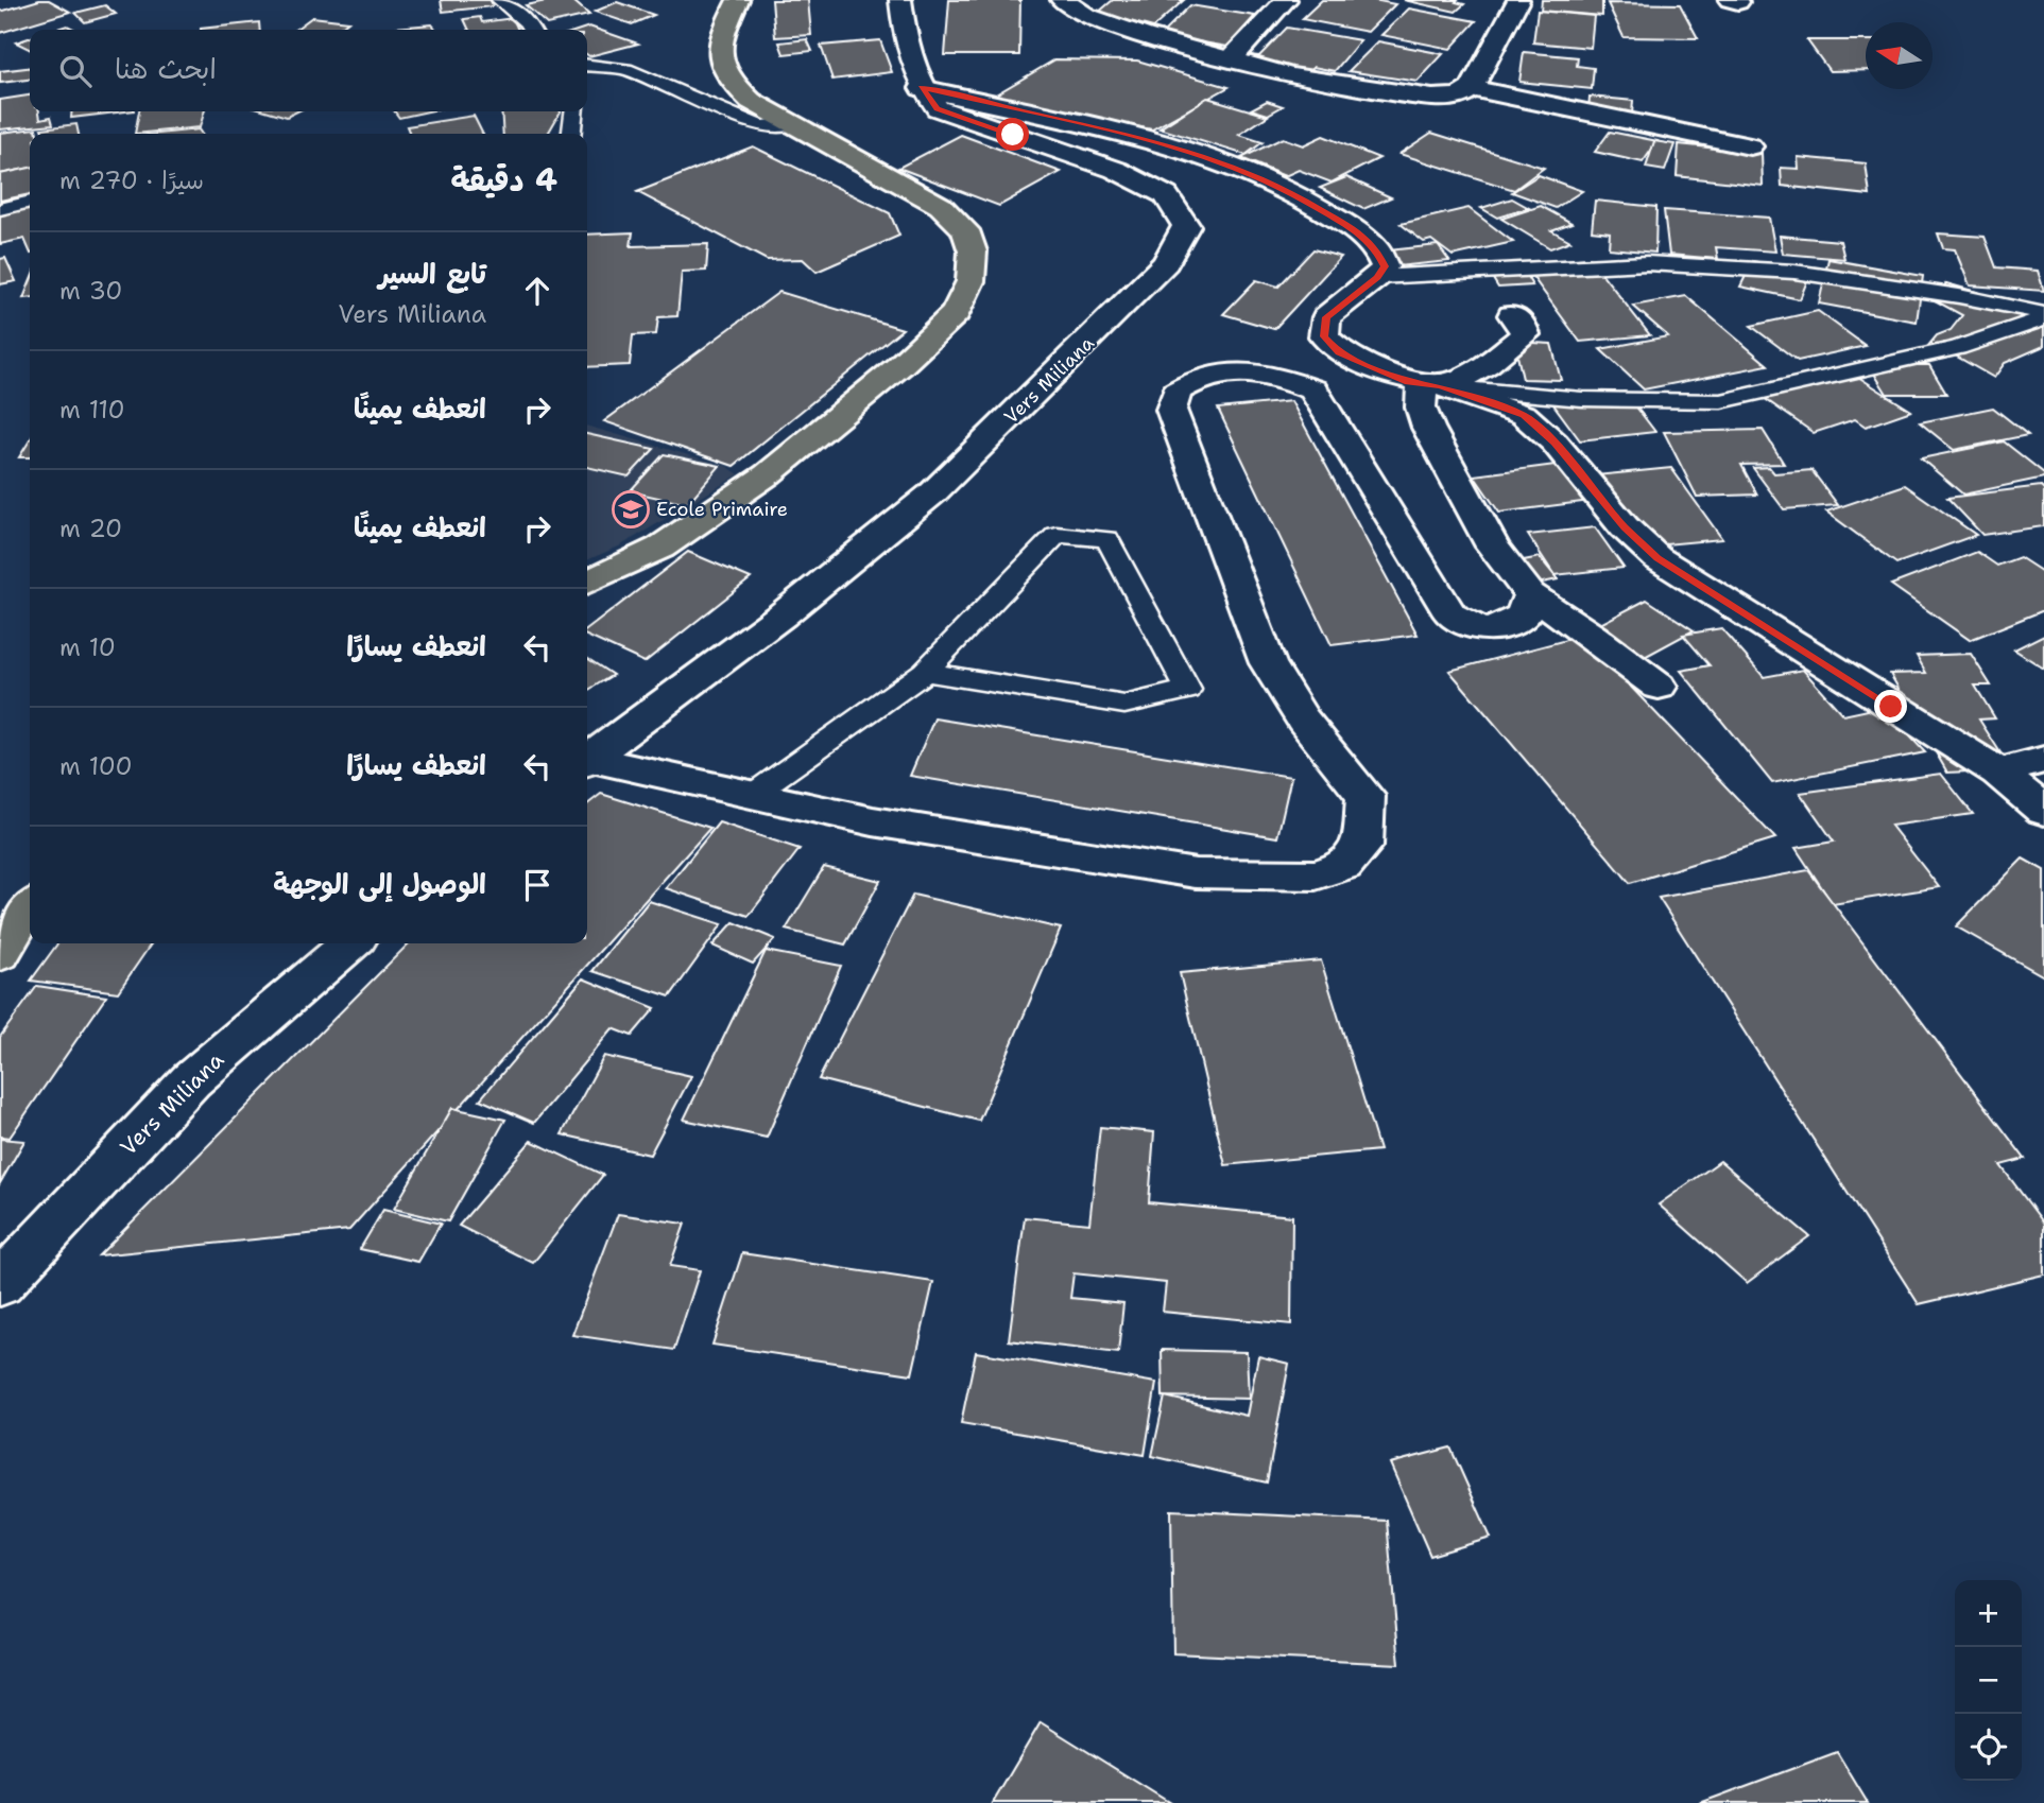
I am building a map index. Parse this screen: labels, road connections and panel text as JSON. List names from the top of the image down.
{
  "streets": {
    "street": ["Vers Miliana"]
  },
  "places": {
    "school or university": ["Ecole Primaire"]
  },
  "north": "left",
  "page": {
    "search": "ابحث هنا",
    "heading": ["4 دقيقة", "سيرًا · 270 m"],
    "list": [
      ["تابع السير", "Vers Miliana", "30 m"],
      ["انعطف يمينًا", "110 m"],
      ["انعطف يمينًا", "20 m"],
      ["انعطف يسارًا", "10 m"],
      ["انعطف يسارًا", "100 m"],
      "الوصول إلى الوجهة"
    ],
    "map_buttons": ["+", "−"]
  }
}
